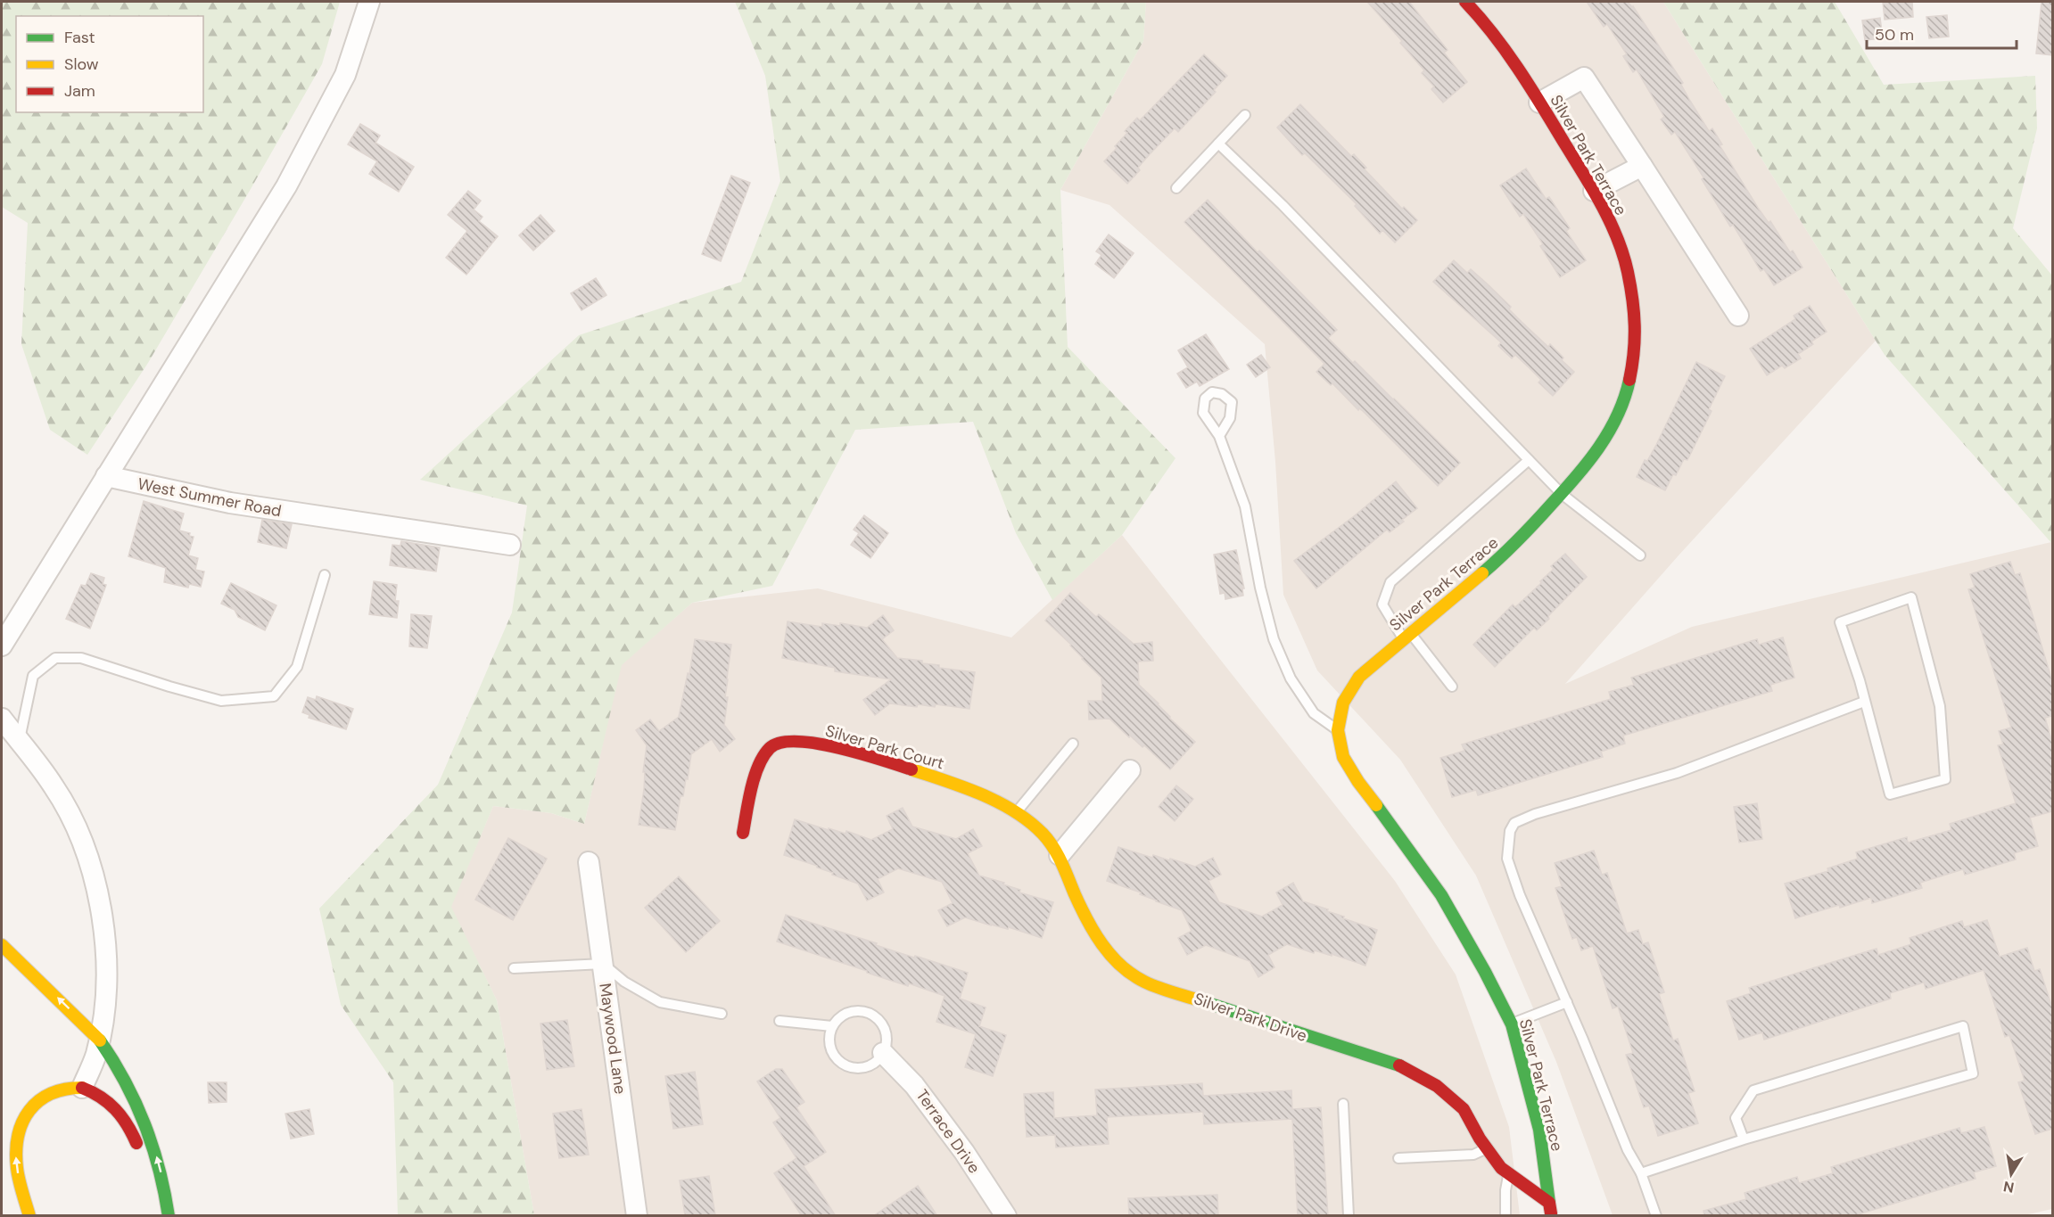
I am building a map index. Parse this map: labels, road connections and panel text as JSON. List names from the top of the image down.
{
  "streets": {
    "main road": ["Silver Park Terrace", "Silver Park Court", "Silver Park Drive"],
    "street": ["West Summer Road", "Maywood Lane", "Terrace Drive"]
  },
  "crossings": [
    ["Silver Park Terrace", "Silver Park Drive"],
    ["Silver Park Court", "Silver Park Drive"]
  ],
  "legend": ["Fast", "Slow", "Jam"],
  "scale_bar": "50 m",
  "north": "bottom"
}
